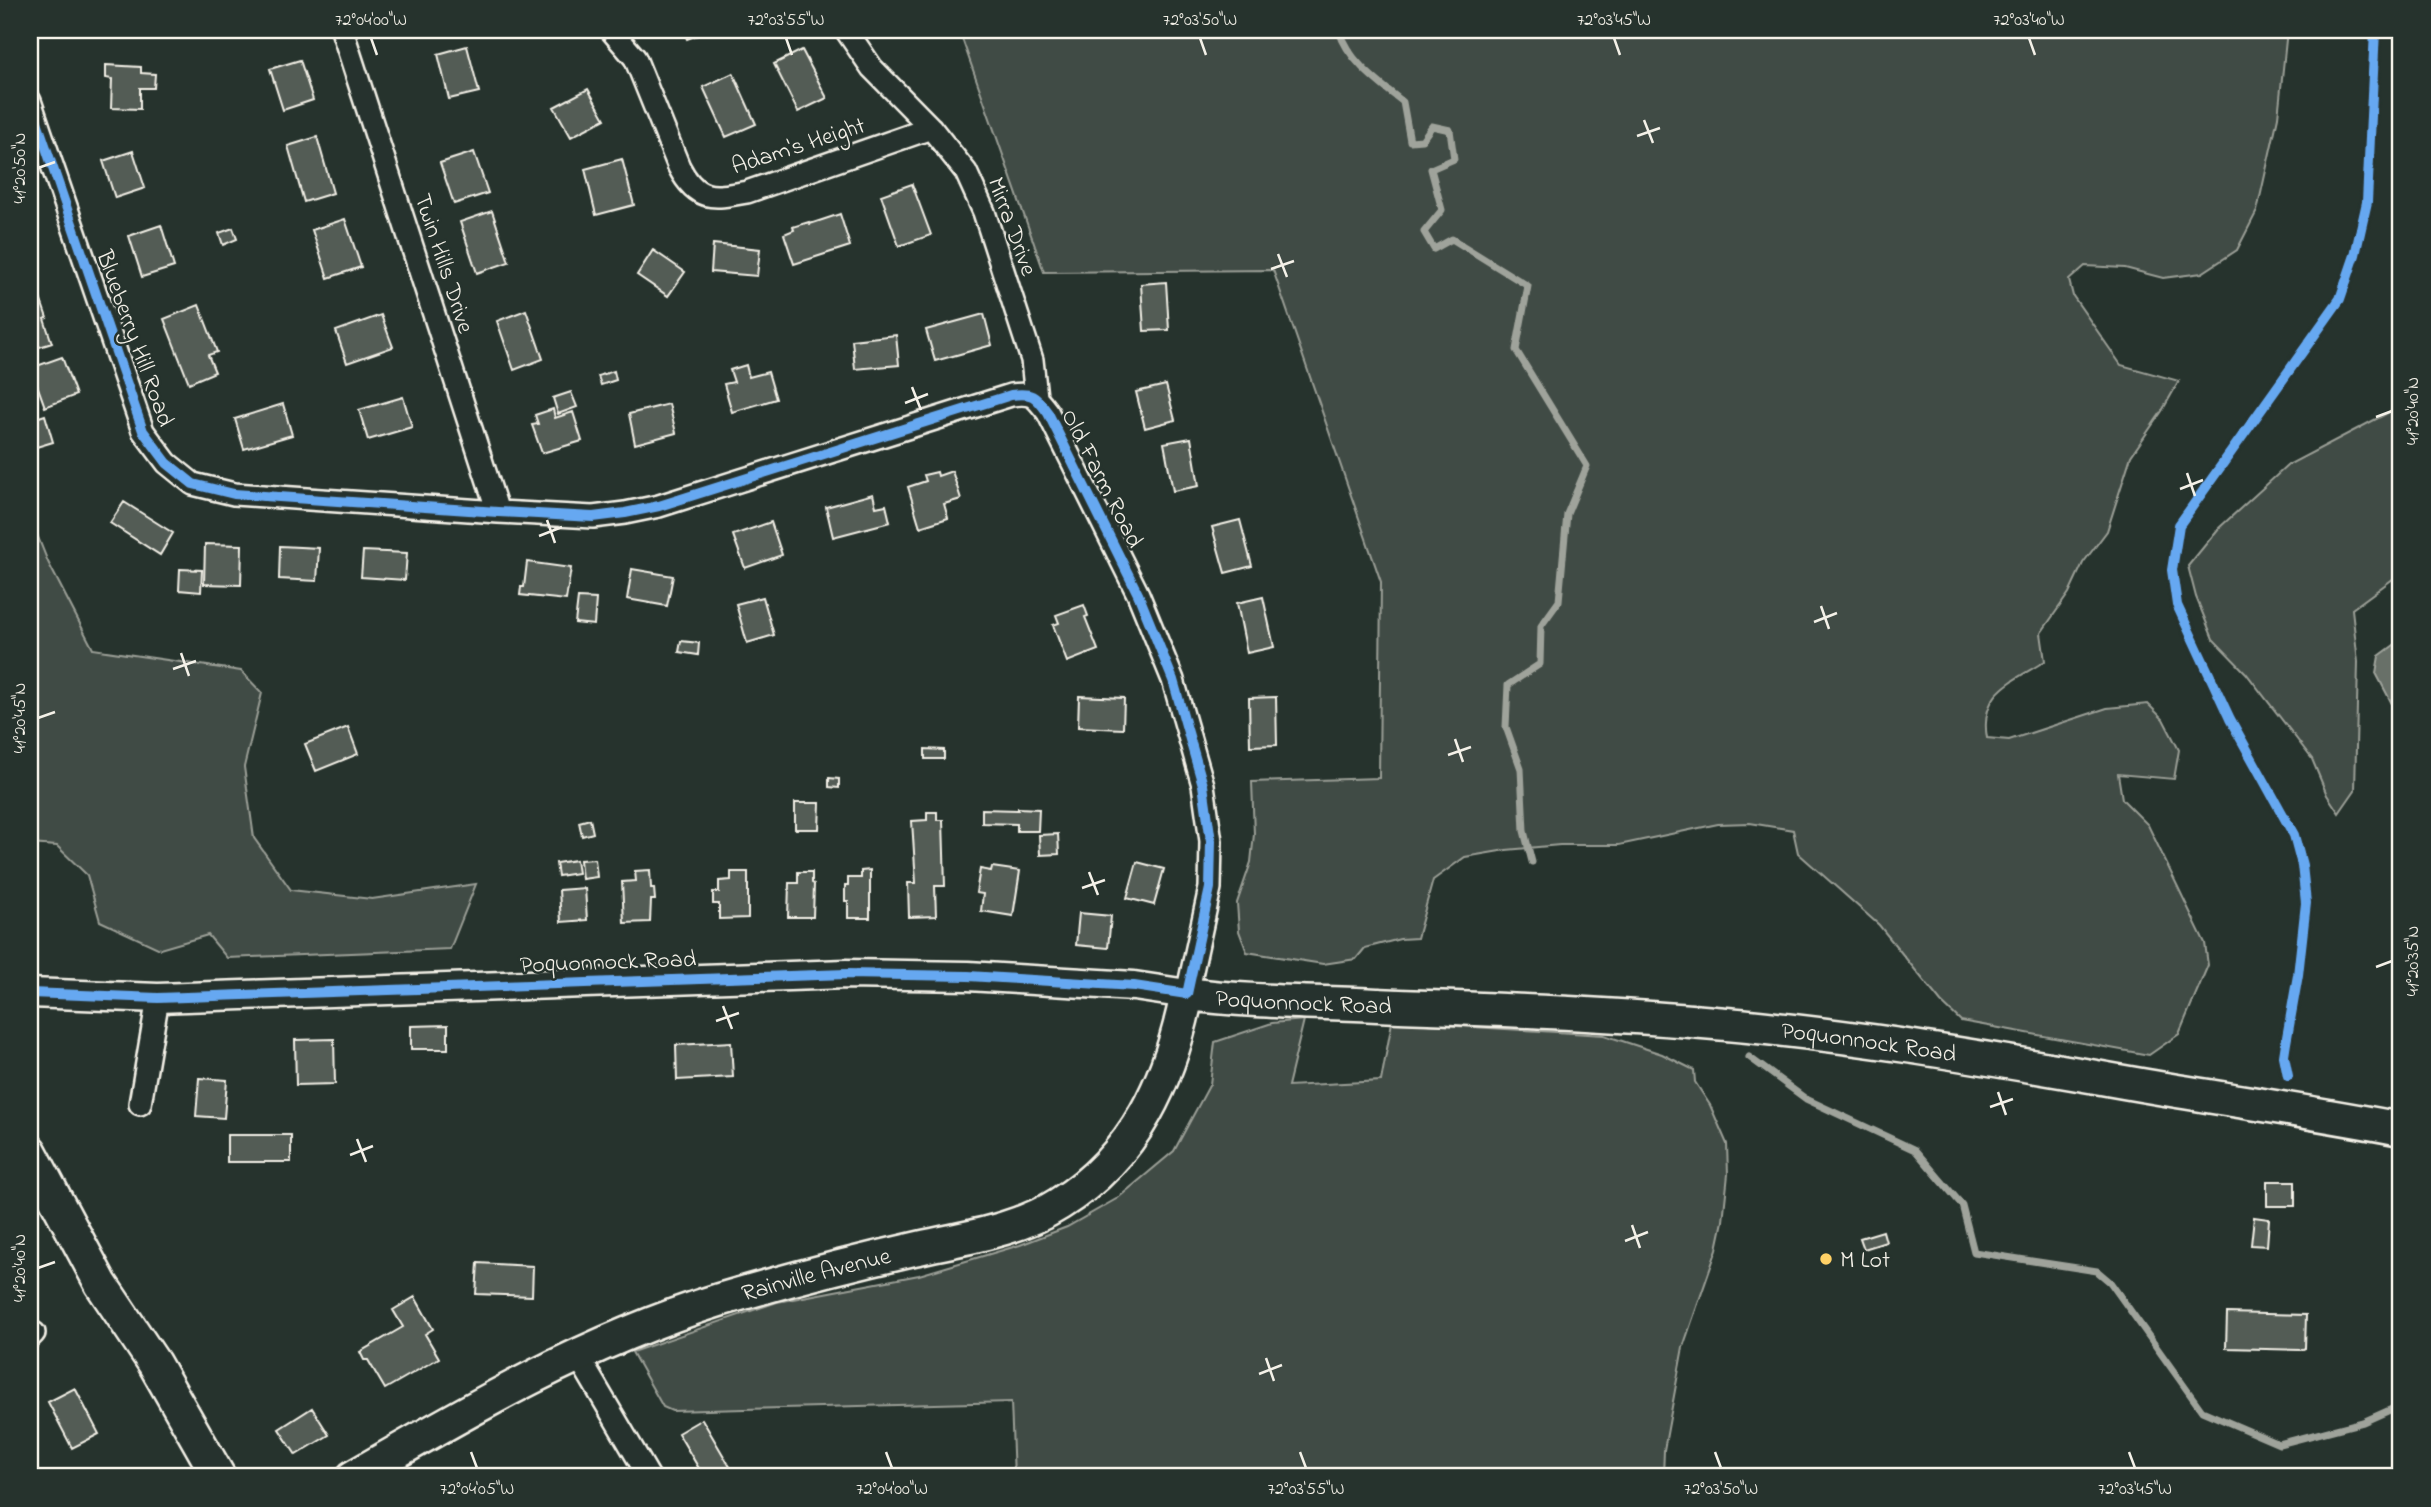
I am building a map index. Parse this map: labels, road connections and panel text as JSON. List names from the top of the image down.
{
  "streets": {
    "main road": ["Poquonnock Road", "Rainville Avenue"],
    "street": [
      "Adam's Height",
      "Mirra Drive",
      "Twin Hills Drive",
      "Blueberry Hill Road",
      "Old Farm Road"
    ]
  },
  "crossings": [
    ["Adam's Height", "Mirra Drive"],
    ["Mirra Drive", "Old Farm Road"],
    ["Twin Hills Drive", "Blueberry Hill Road"],
    ["Twin Hills Drive", "Old Farm Road"],
    ["Blueberry Hill Road", "Old Farm Road"],
    ["Old Farm Road", "Poquonnock Road"],
    ["Old Farm Road", "Rainville Avenue"],
    ["Poquonnock Road", "Rainville Avenue"]
  ],
  "places": ["M Lot"],
  "coordinates": [
    "72°04'00\"W",
    "72°03'55\"W",
    "72°03'50\"W",
    "72°03'45\"W",
    "72°03'40\"W",
    "41°20'50\"N",
    "41°20'40\"N",
    "41°20'45\"N",
    "41°20'35\"N",
    "72°04'05\"W"
  ]
}
